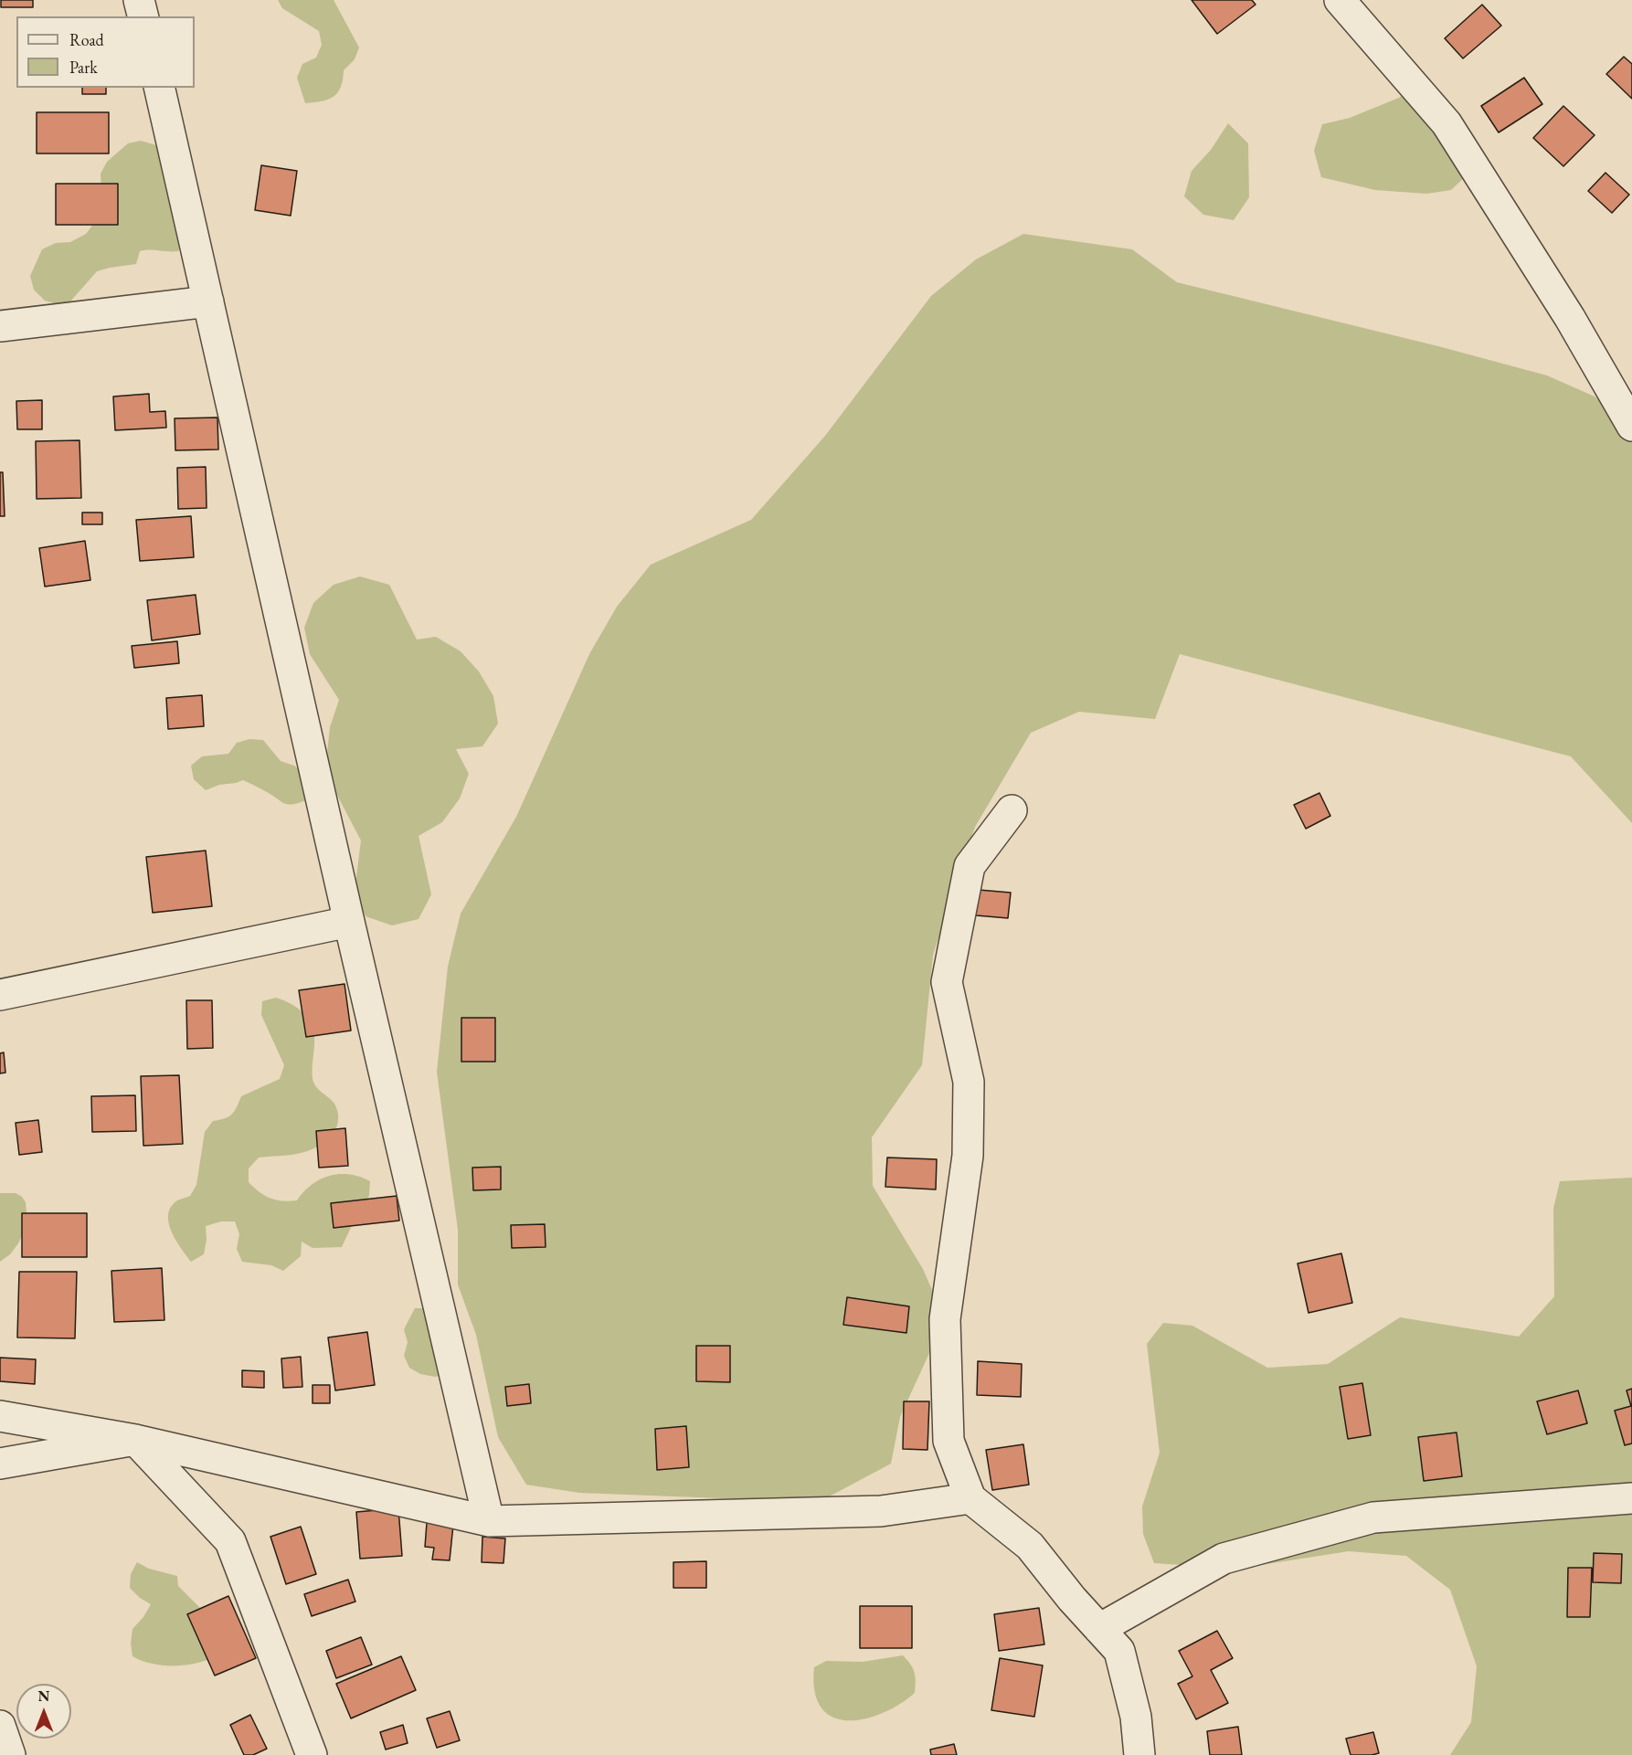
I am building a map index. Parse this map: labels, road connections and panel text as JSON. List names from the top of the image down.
{
  "legend": ["Road", "Park"],
  "north": "top"
}
